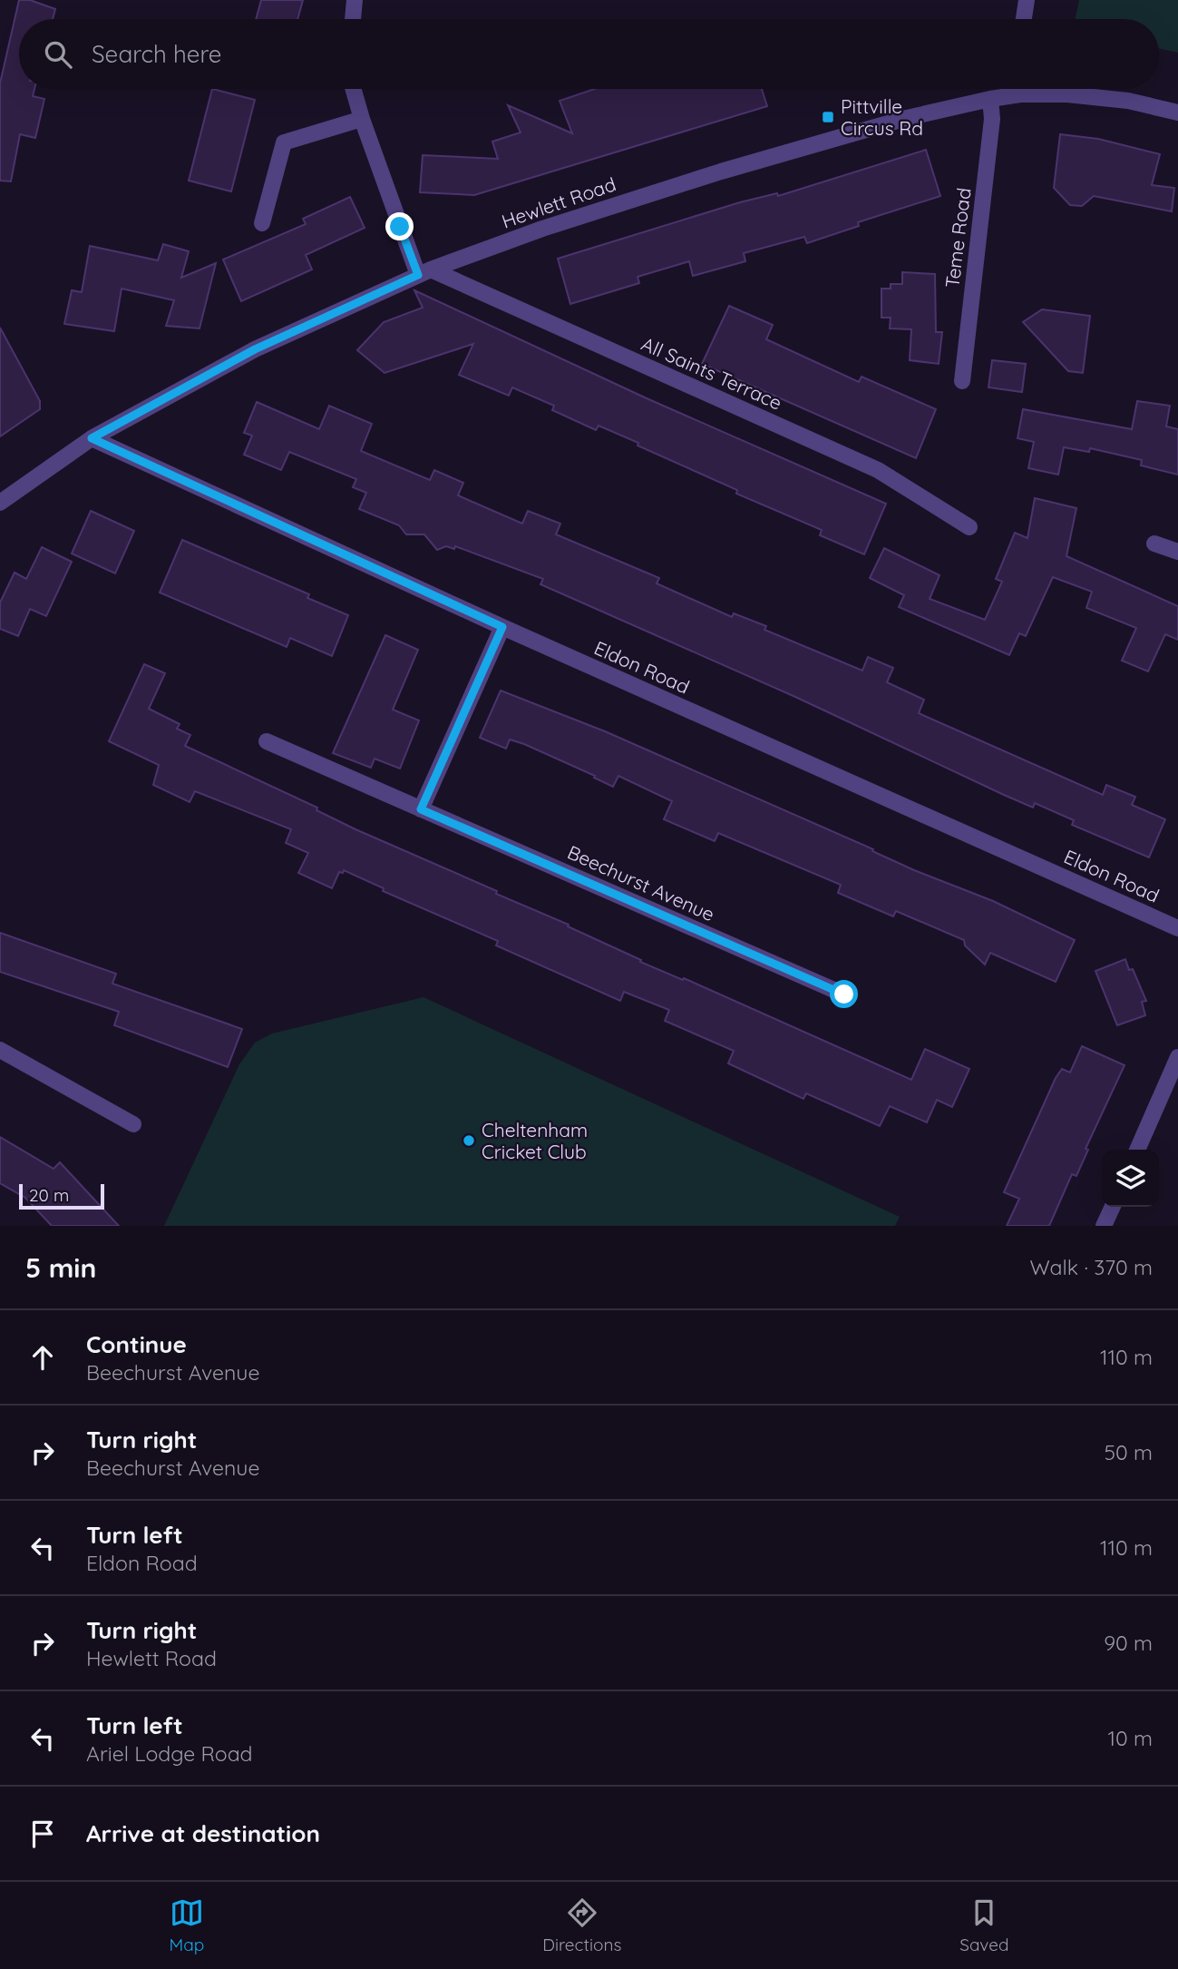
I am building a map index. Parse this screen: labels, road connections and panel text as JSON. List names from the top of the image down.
{
  "streets": {
    "street": [
      "Hewlett Road",
      "Teme Road",
      "All Saints Terrace",
      "Eldon Road",
      "Beechurst Avenue"
    ]
  },
  "crossings": [
    ["Hewlett Road", "Teme Road"],
    ["Hewlett Road", "All Saints Terrace"],
    ["Hewlett Road", "Eldon Road"]
  ],
  "places": {
    "transit": ["Pittville Circus Rd"],
    "other": ["Cheltenham Cricket Club"]
  },
  "scale_bar": "20 m",
  "page": {
    "search": "Search here",
    "scale": "20 m",
    "heading": ["5 min", "Walk · 370 m"],
    "list": [
      ["Continue", "Beechurst Avenue", "110 m"],
      ["Turn right", "Beechurst Avenue", "50 m"],
      ["Turn left", "Eldon Road", "110 m"],
      ["Turn right", "Hewlett Road", "90 m"],
      ["Turn left", "Ariel Lodge Road", "10 m"],
      "Arrive at destination"
    ],
    "nav": ["Map", "Directions", "Saved"]
  }
}
